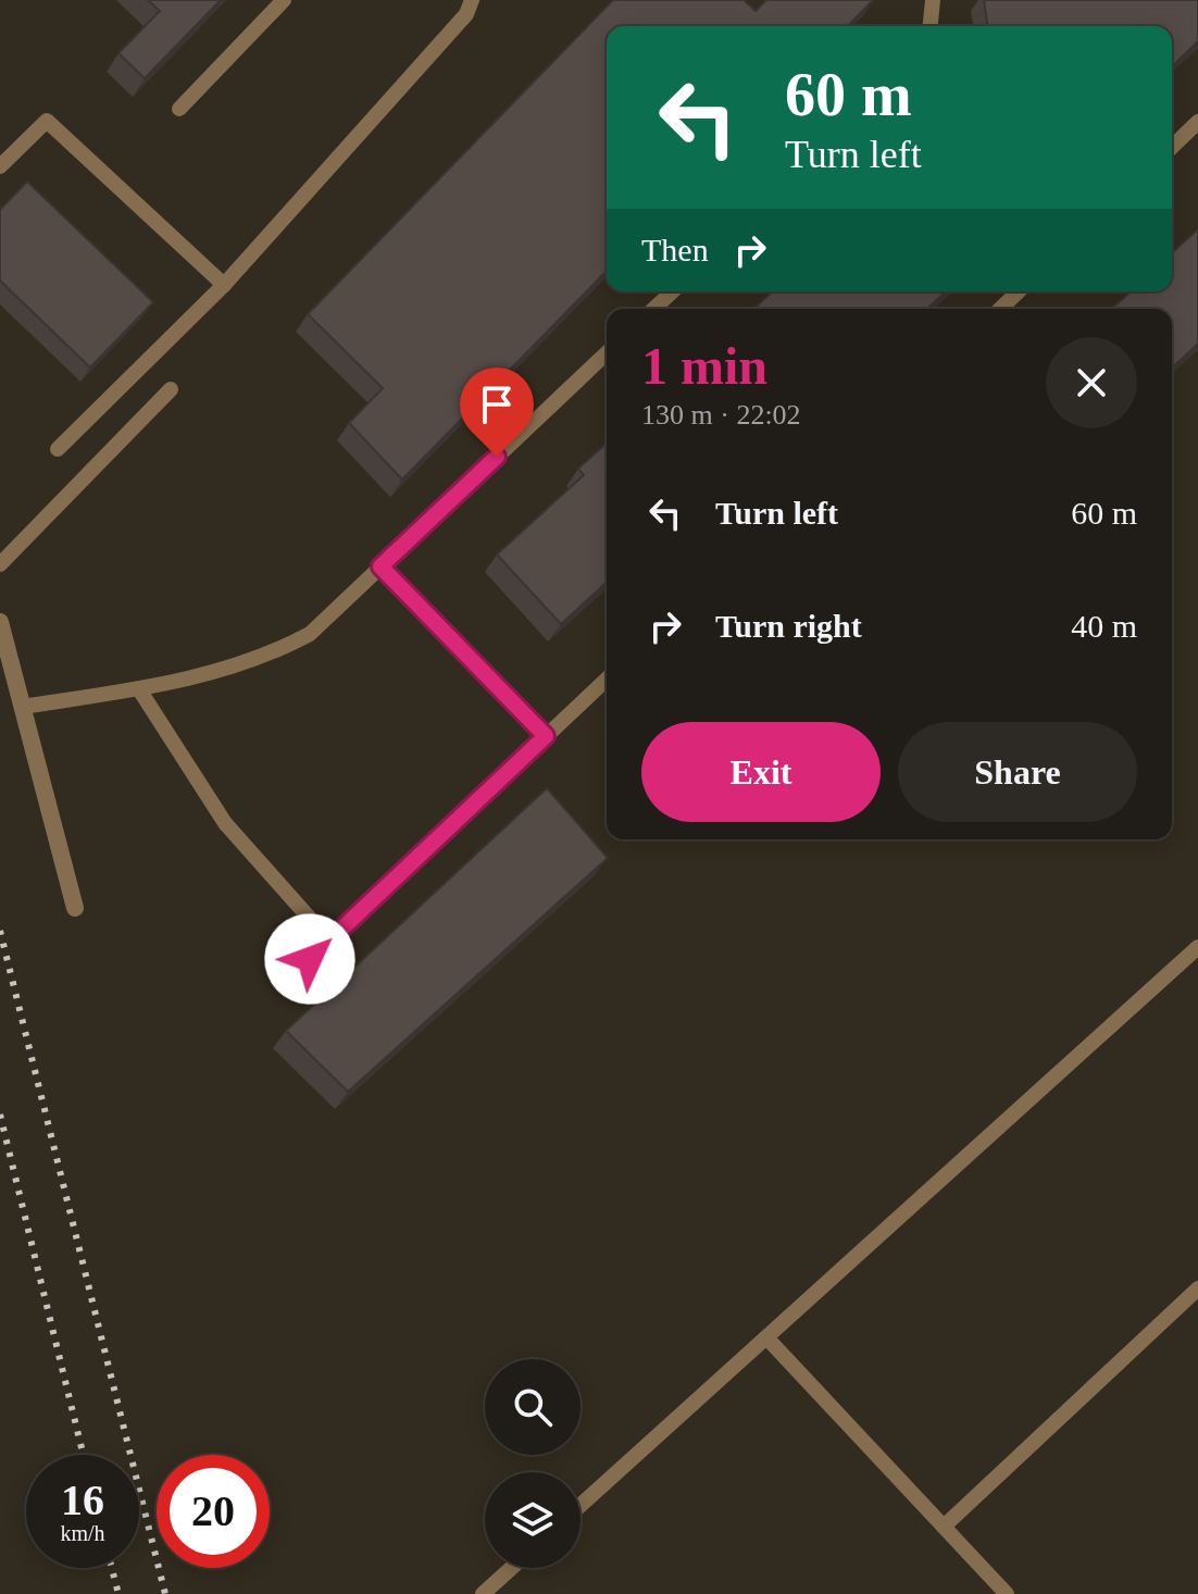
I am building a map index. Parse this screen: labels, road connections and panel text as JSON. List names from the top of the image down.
{
  "page": {
    "turn": ["60 m", "Turn left"],
    "then": "Then",
    "heading": ["1 min", "130 m · 22:02"],
    "list": [
      {
        "name": "Turn left",
        "value": "60 m"
      },
      {
        "name": "Turn right",
        "value": "40 m"
      }
    ],
    "buttons": ["Exit", "Share"],
    "speed": "16 km/h",
    "limit": "20"
  }
}
